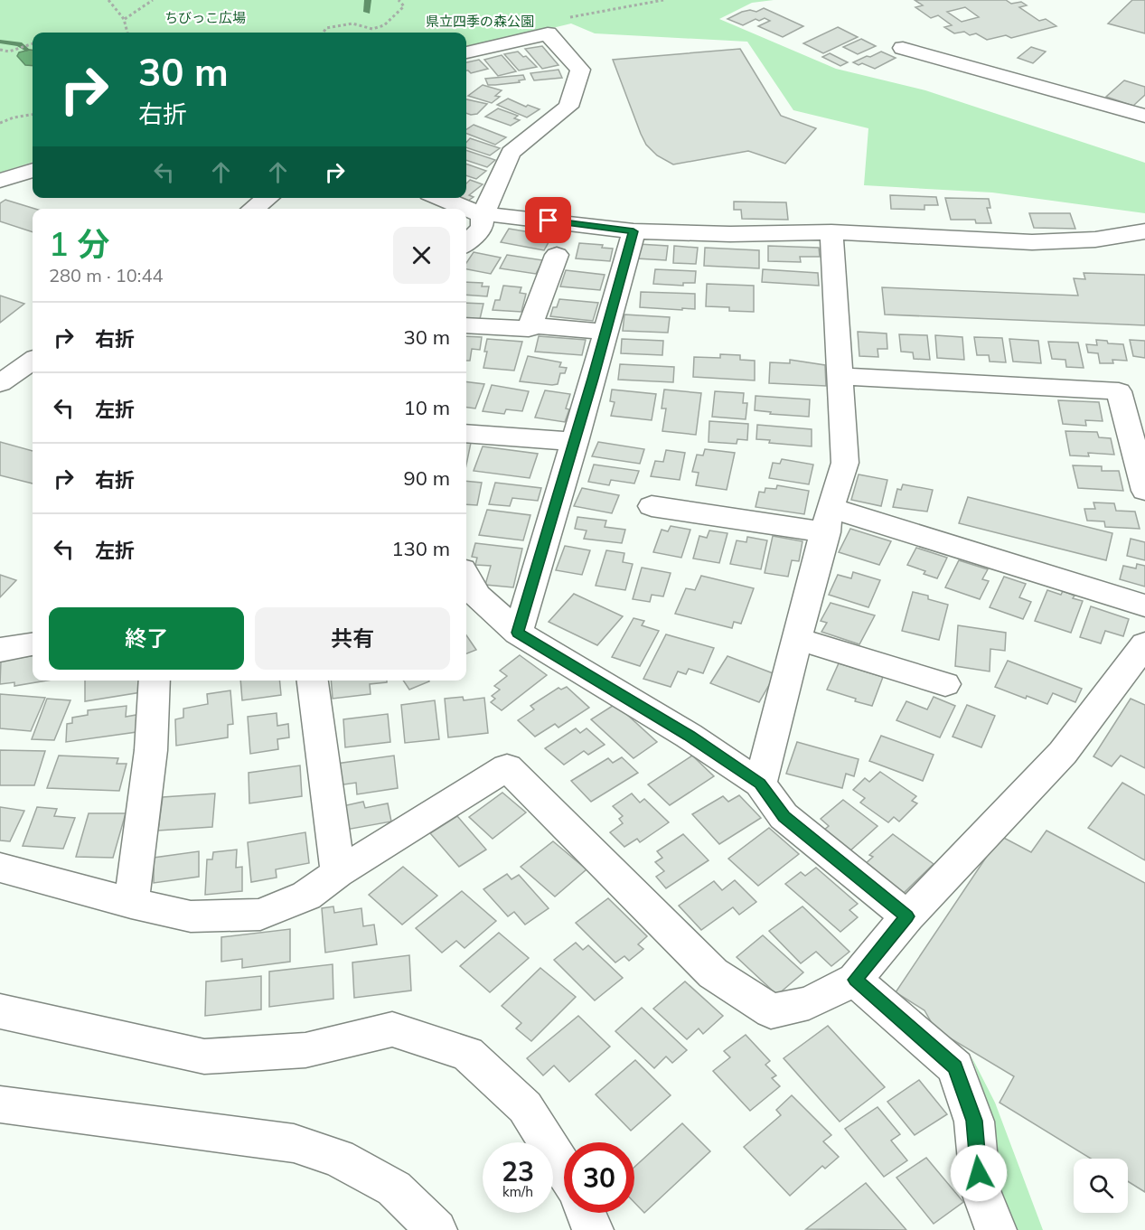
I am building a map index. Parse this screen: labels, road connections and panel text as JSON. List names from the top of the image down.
{
  "parks": ["ちびっこ広場", "県立四季の森公園"],
  "page": {
    "turn": ["30 m", "右折"],
    "heading": ["1 分", "280 m · 10:44"],
    "list": [
      {
        "name": "右折",
        "value": "30 m"
      },
      {
        "name": "左折",
        "value": "10 m"
      },
      {
        "name": "右折",
        "value": "90 m"
      },
      {
        "name": "左折",
        "value": "130 m"
      }
    ],
    "buttons": ["終了", "共有"],
    "speed": "23 km/h",
    "limit": "30"
  }
}
